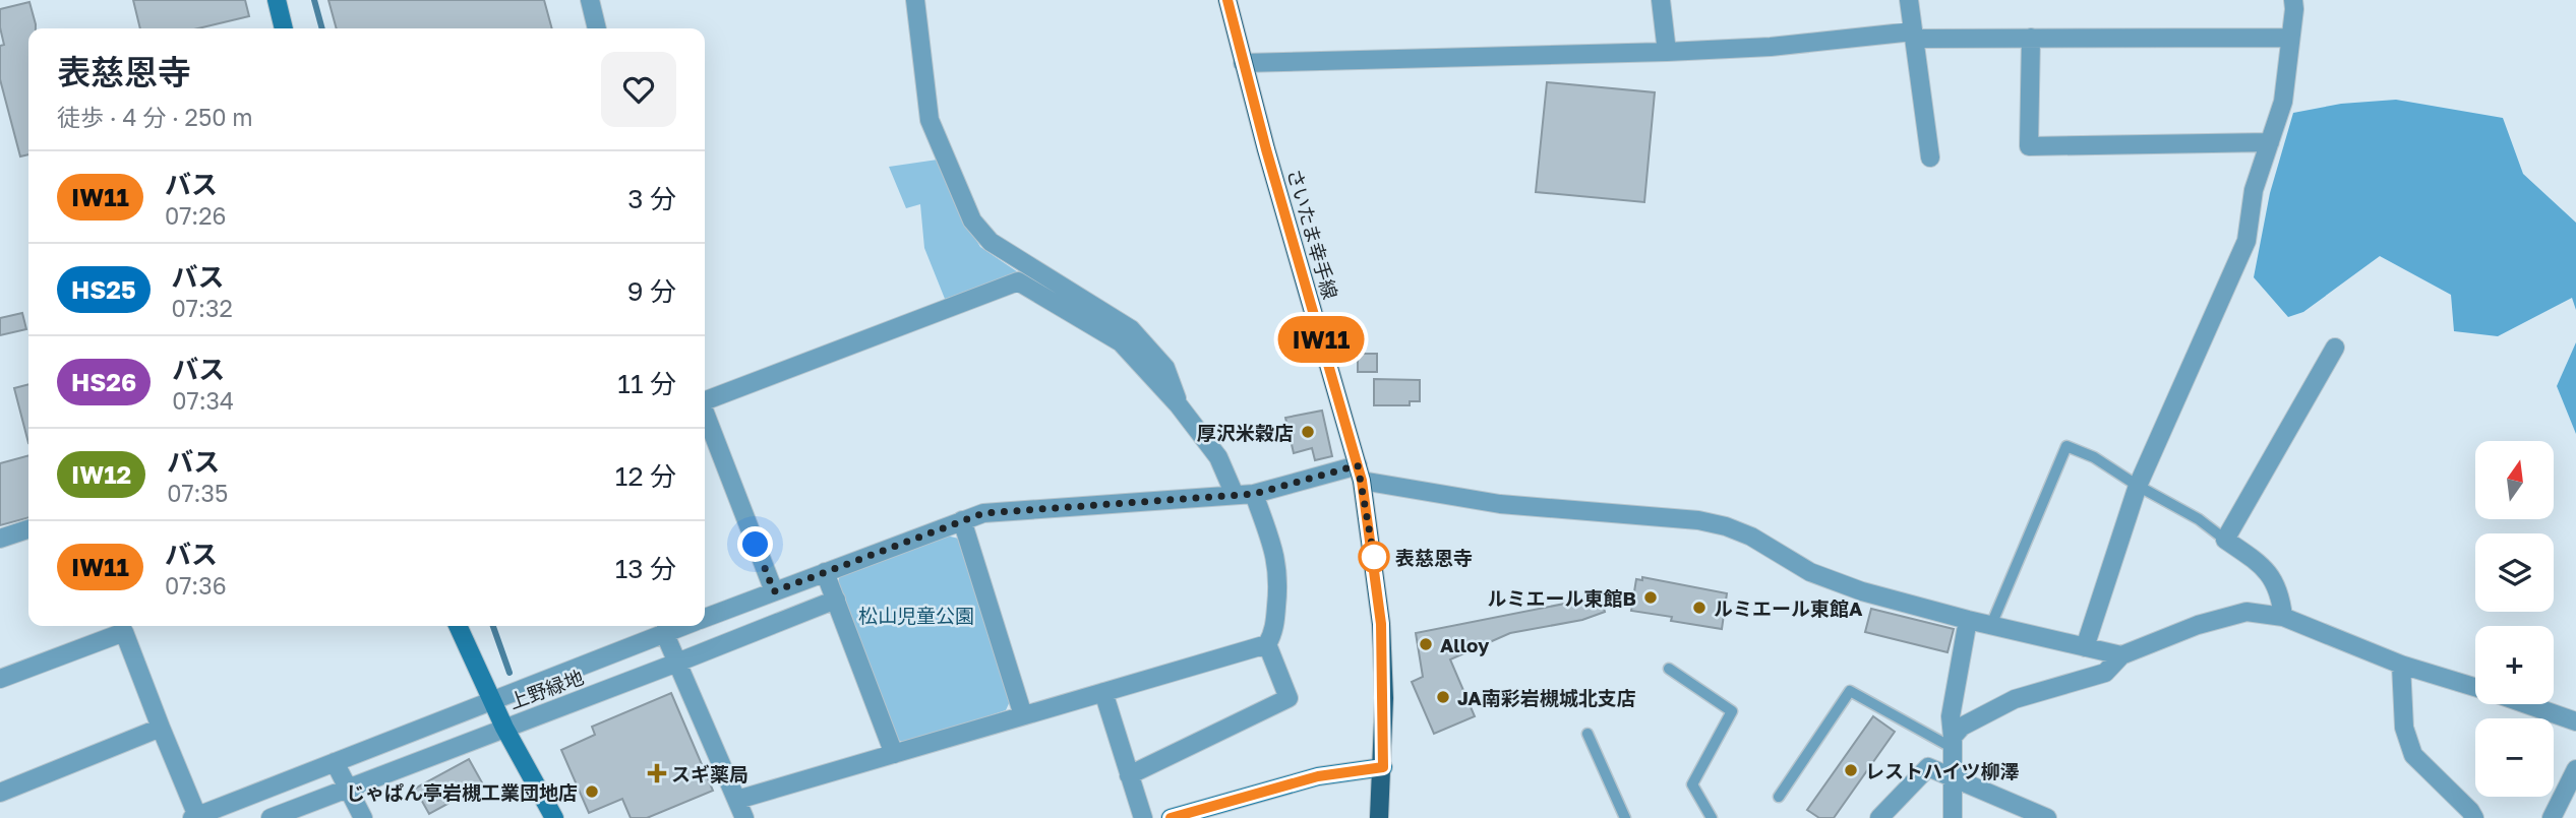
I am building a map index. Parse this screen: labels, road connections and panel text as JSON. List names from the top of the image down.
{
  "streets": {
    "main road": ["さいたま幸手線"],
    "street": ["上野緑地"]
  },
  "parks": ["松山児童公園"],
  "places": {
    "other": [
      "厚沢米穀店",
      "表慈恩寺",
      "ルミエール東館B",
      "ルミエール東館A",
      "Alloy",
      "JA南彩岩槻城北支店",
      "レストハイツ柳澤",
      "じゃぱん亭岩槻工業団地店"
    ],
    "health": ["スギ薬局"]
  },
  "lines": ["bus line IW11"],
  "north": "top",
  "page": {
    "on_map": "IW11",
    "heading": ["表慈恩寺", "徒歩 · 4 分 · 250 m"],
    "list": [
      {
        "mark": "IW11",
        "name": "バス",
        "note": "07:26",
        "value": "3 分"
      },
      {
        "mark": "HS25",
        "name": "バス",
        "note": "07:32",
        "value": "9 分"
      },
      {
        "mark": "HS26",
        "name": "バス",
        "note": "07:34",
        "value": "11 分"
      },
      {
        "mark": "IW12",
        "name": "バス",
        "note": "07:35",
        "value": "12 分"
      },
      {
        "mark": "IW11",
        "name": "バス",
        "note": "07:36",
        "value": "13 分"
      }
    ],
    "map_buttons": ["+", "−"]
  }
}
